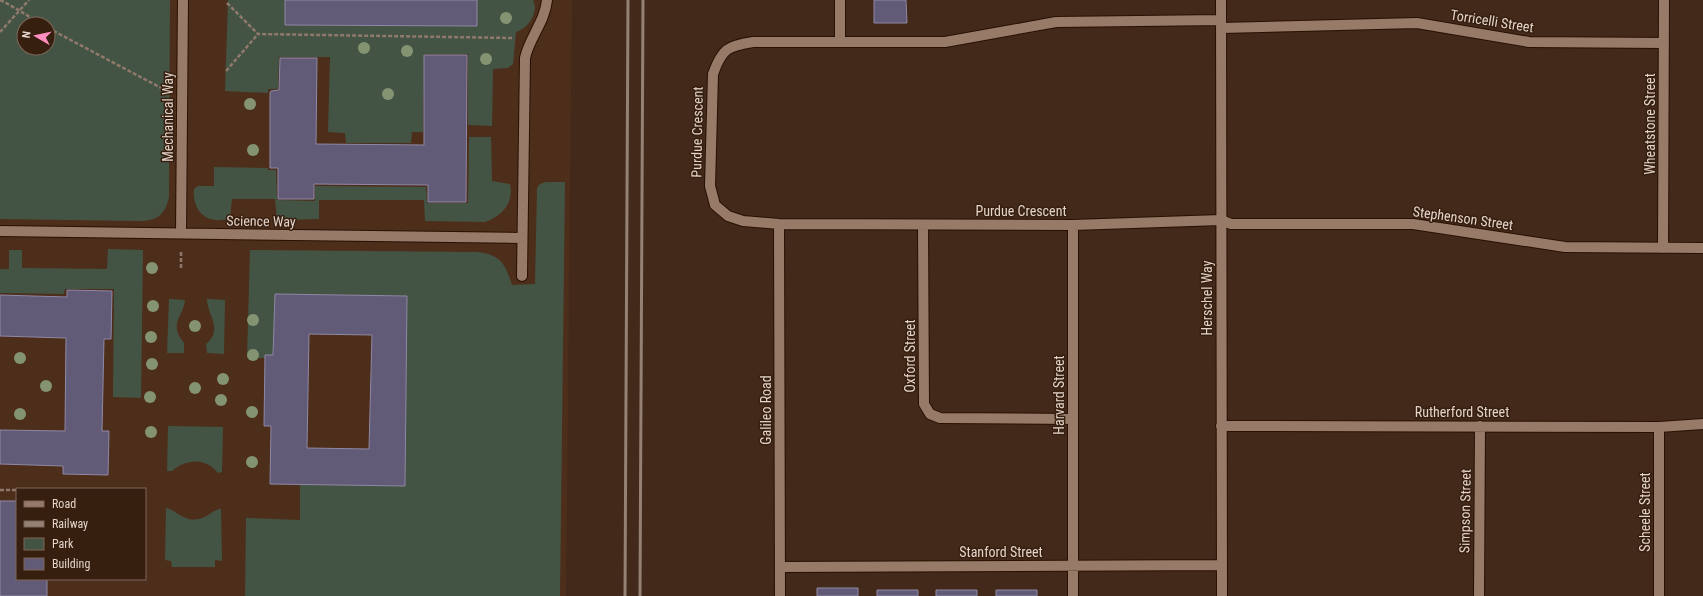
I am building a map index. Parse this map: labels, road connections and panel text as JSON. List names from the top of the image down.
{
  "streets": {
    "street": [
      "Torricelli Street",
      "Mechanical Way",
      "Wheatstone Street",
      "Purdue Crescent",
      "Stephenson Street",
      "Science Way",
      "Herschel Way",
      "Oxford Street",
      "Harvard Street",
      "Galileo Road",
      "Rutherford Street",
      "Simpson Street",
      "Scheele Street",
      "Stanford Street"
    ]
  },
  "crossings": [
    ["Torricelli Street", "Wheatstone Street"],
    ["Torricelli Street", "Purdue Crescent"],
    ["Torricelli Street", "Herschel Way"],
    ["Mechanical Way", "Science Way"],
    ["Wheatstone Street", "Stephenson Street"],
    ["Purdue Crescent", "Stephenson Street"],
    ["Purdue Crescent", "Herschel Way"],
    ["Purdue Crescent", "Oxford Street"],
    ["Purdue Crescent", "Harvard Street"],
    ["Purdue Crescent", "Galileo Road"],
    ["Stephenson Street", "Herschel Way"],
    ["Herschel Way", "Rutherford Street"],
    ["Herschel Way", "Stanford Street"],
    ["Oxford Street", "Harvard Street"],
    ["Harvard Street", "Stanford Street"],
    ["Galileo Road", "Stanford Street"],
    ["Rutherford Street", "Simpson Street"],
    ["Rutherford Street", "Scheele Street"]
  ],
  "legend": [
    "Road",
    "Railway",
    "Park",
    "Building"
  ],
  "north": "left"
}
